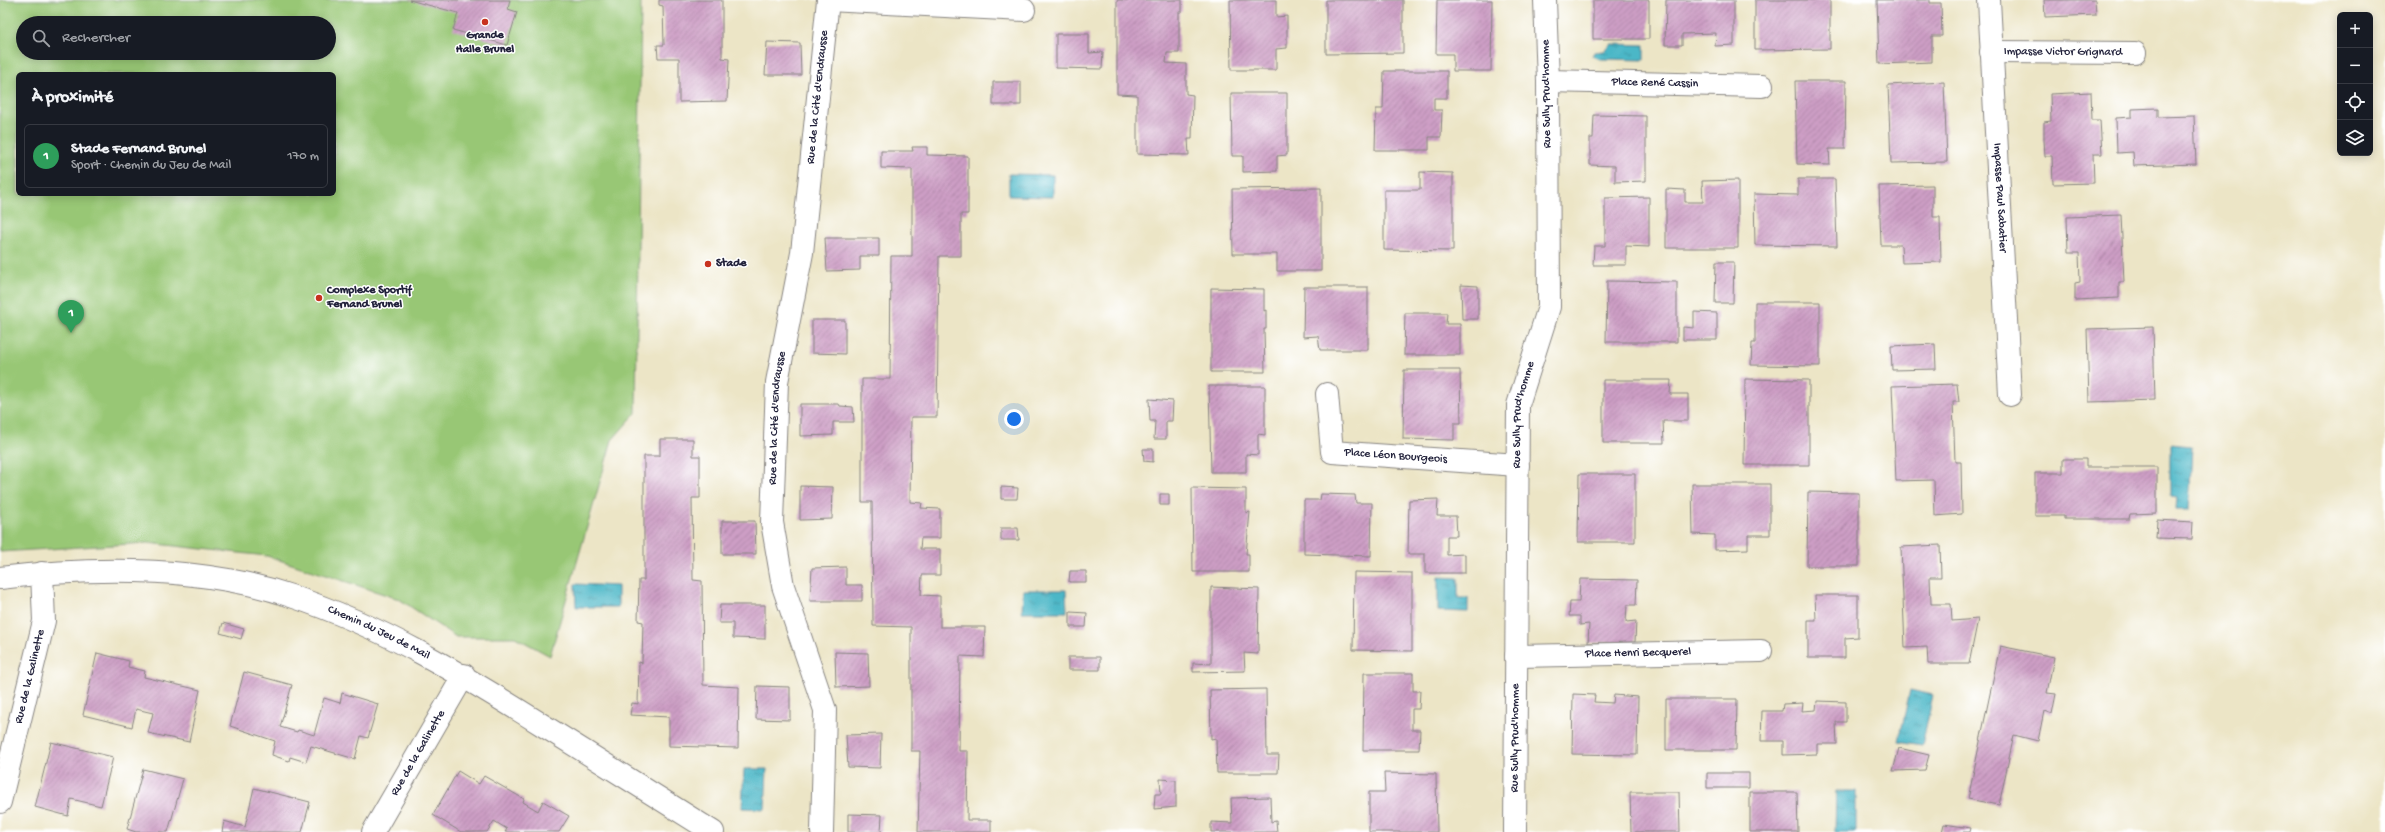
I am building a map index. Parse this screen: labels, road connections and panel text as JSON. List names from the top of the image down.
{
  "streets": {
    "street": [
      "Impasse Victor Grignard",
      "Place René Cassin",
      "Rue Sully Prud'homme",
      "Rue de la Cité d'Endrausse",
      "Impasse Paul Sabatier",
      "Place Léon Bourgeois",
      "Chemin du Jeu de Mail",
      "Place Henri Becquerel",
      "Rue de la Galinette"
    ]
  },
  "crossings": [
    ["Impasse Victor Grignard", "Impasse Paul Sabatier"],
    ["Place René Cassin", "Rue Sully Prud'homme"],
    ["Rue Sully Prud'homme", "Place Léon Bourgeois"],
    ["Rue Sully Prud'homme", "Place Henri Becquerel"],
    ["Chemin du Jeu de Mail", "Rue de la Galinette"]
  ],
  "places": ["Grande Halle Brunel", "Stade", "Complexe Sportif Fernand Brunel"],
  "page": {
    "map_buttons": ["+", "−"],
    "search": "Rechercher",
    "heading": "À proximité",
    "list": [
      {
        "mark": "1",
        "name": "Stade Fernand Brunel",
        "note": "Sport · Chemin du Jeu de Mail",
        "value": "170 m"
      }
    ],
    "pins": "1"
  }
}
